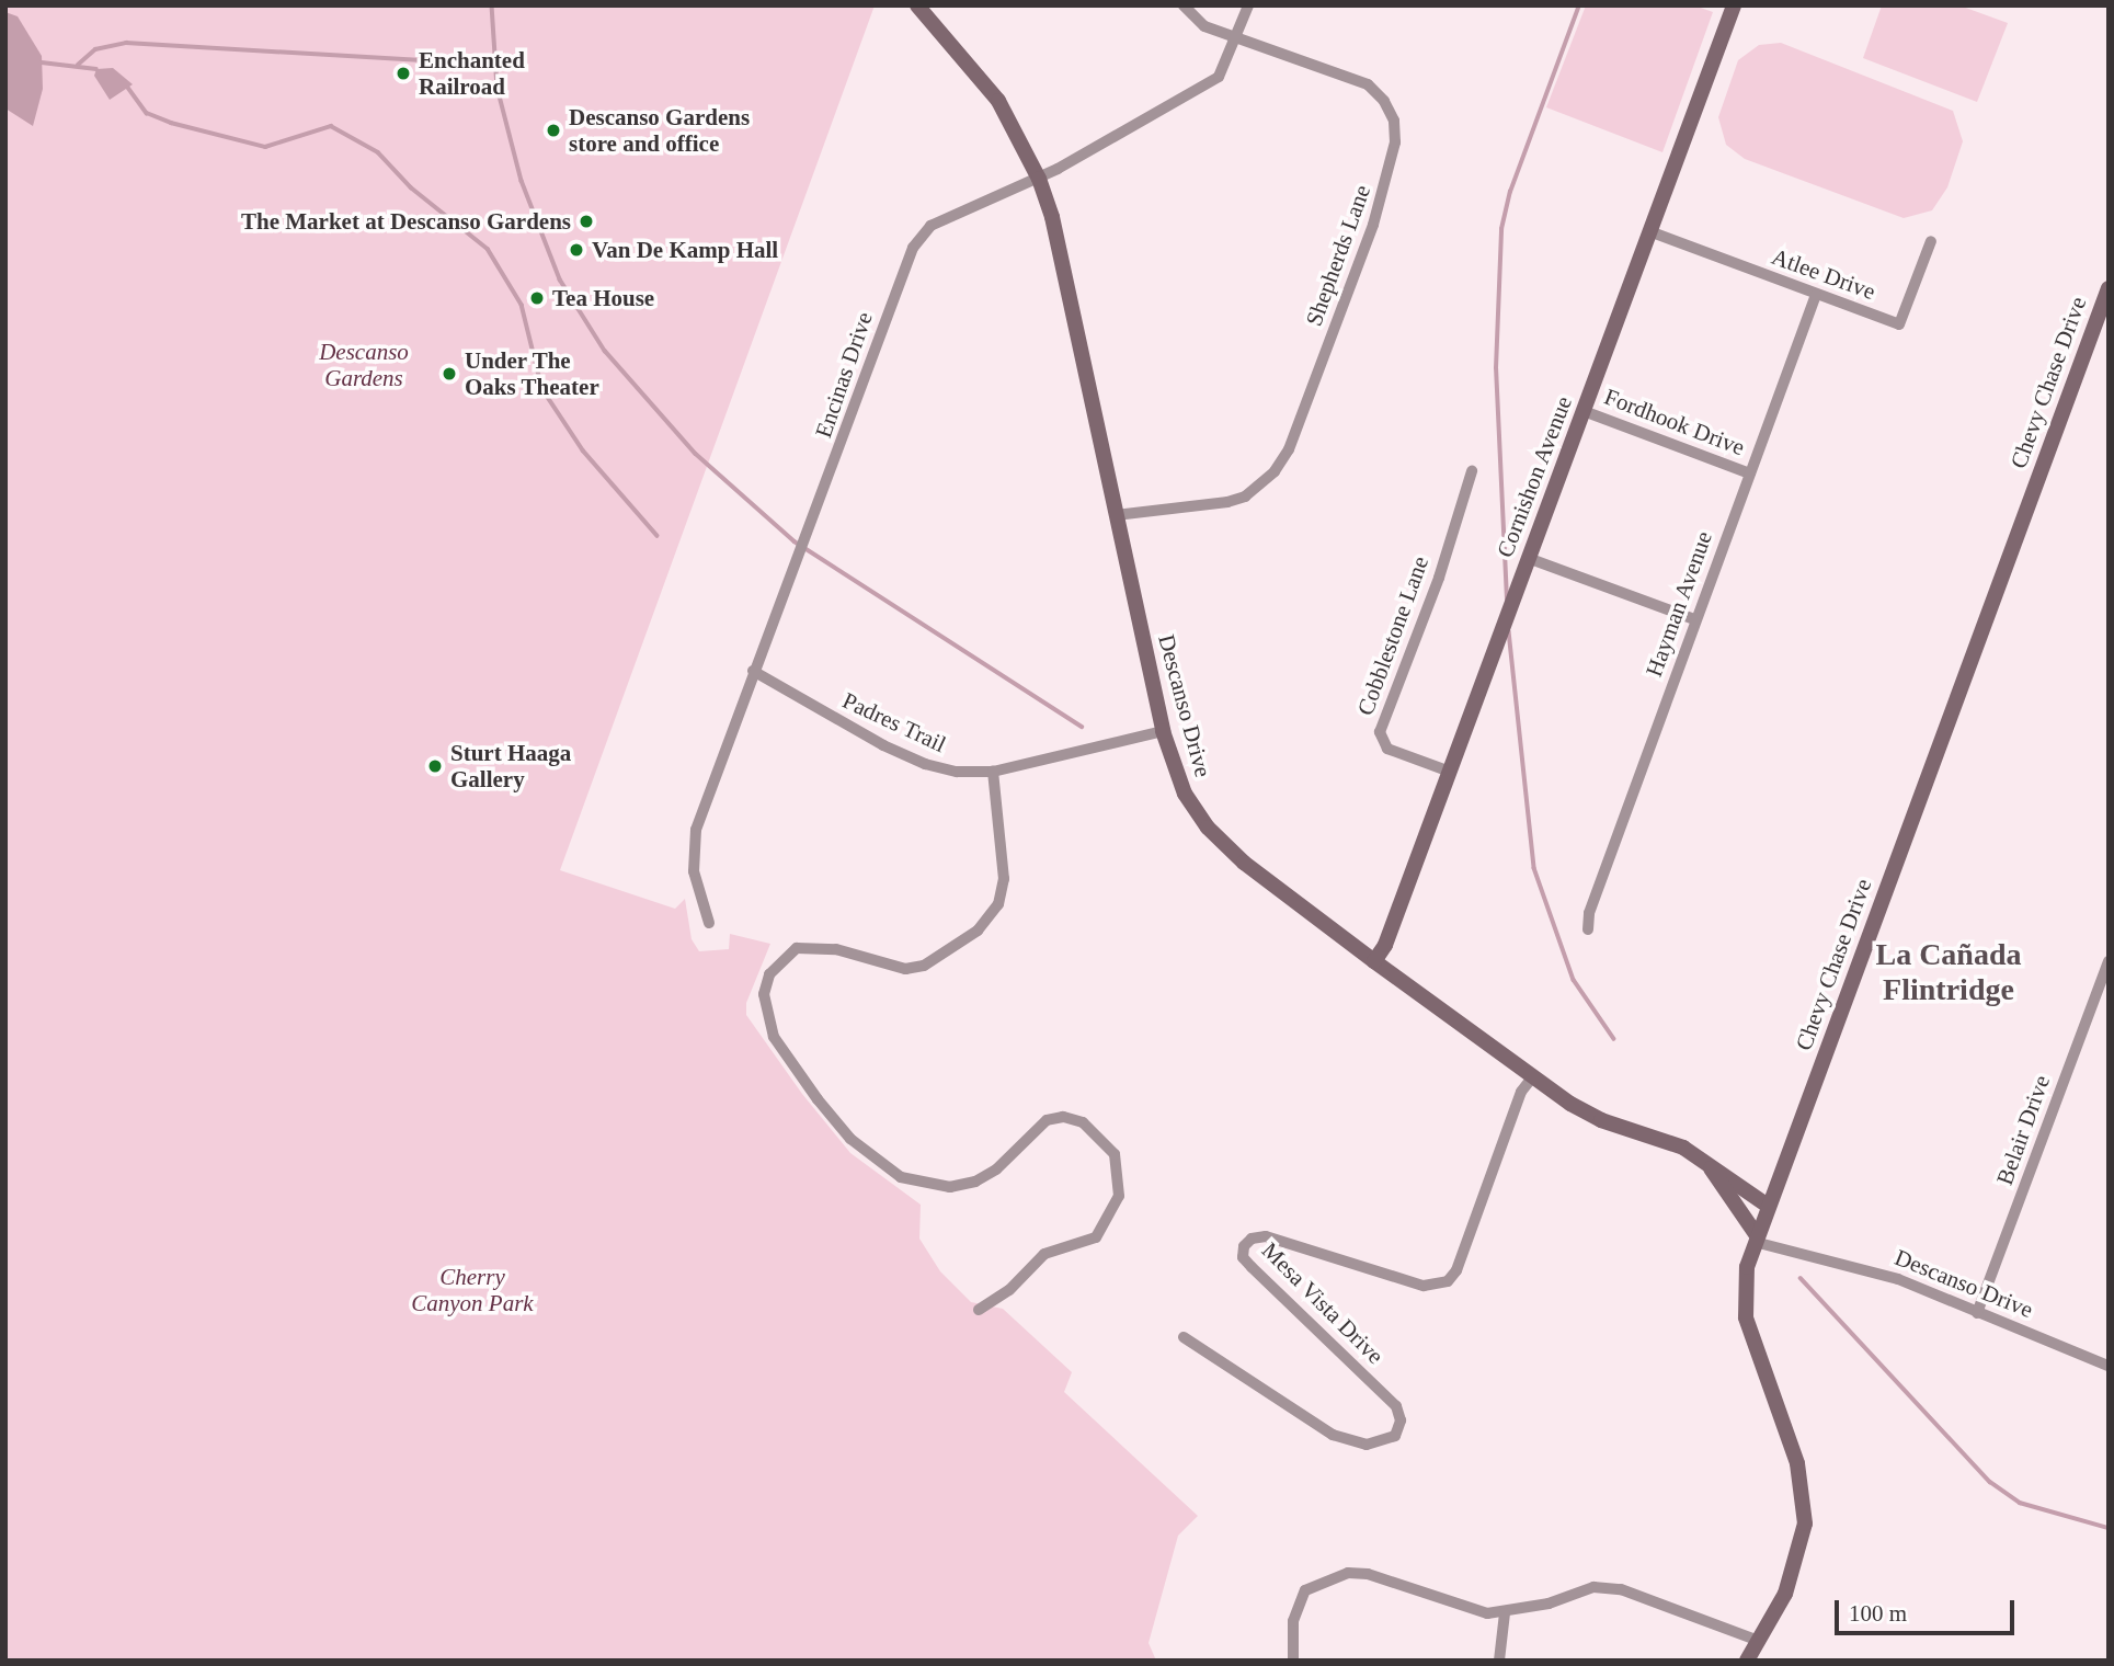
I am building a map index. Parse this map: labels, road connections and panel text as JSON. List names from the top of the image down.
{
  "streets": {
    "street": [
      "Shepherds Lane",
      "Atlee Drive",
      "Encinas Drive",
      "Chevy Chase Drive",
      "Fordhook Drive",
      "Cornishon Avenue",
      "Hayman Avenue",
      "Cobblestone Lane",
      "Descanso Drive",
      "Padres Trail",
      "Belair Drive",
      "Mesa Vista Drive"
    ]
  },
  "crossings": [
    ["Shepherds Lane", "Encinas Drive"],
    ["Shepherds Lane", "Descanso Drive"],
    ["Atlee Drive", "Cornishon Avenue"],
    ["Atlee Drive", "Hayman Avenue"],
    ["Encinas Drive", "Descanso Drive"],
    ["Encinas Drive", "Padres Trail"],
    ["Chevy Chase Drive", "Descanso Drive"],
    ["Fordhook Drive", "Cornishon Avenue"],
    ["Fordhook Drive", "Hayman Avenue"],
    ["Cornishon Avenue", "Cobblestone Lane"],
    ["Cornishon Avenue", "Descanso Drive"],
    ["Descanso Drive", "Padres Trail"],
    ["Descanso Drive", "Belair Drive"],
    ["Descanso Drive", "Mesa Vista Drive"]
  ],
  "districts": ["La Cañada Flintridge"],
  "parks": ["Descanso Gardens", "Cherry Canyon Park"],
  "places": [
    "Enchanted Railroad",
    "Descanso Gardens store and office",
    "The Market at Descanso Gardens",
    "Van De Kamp Hall",
    "Tea House",
    "Under The Oaks Theater",
    "Sturt Haaga Gallery"
  ],
  "scale_bar": "100 m"
}
